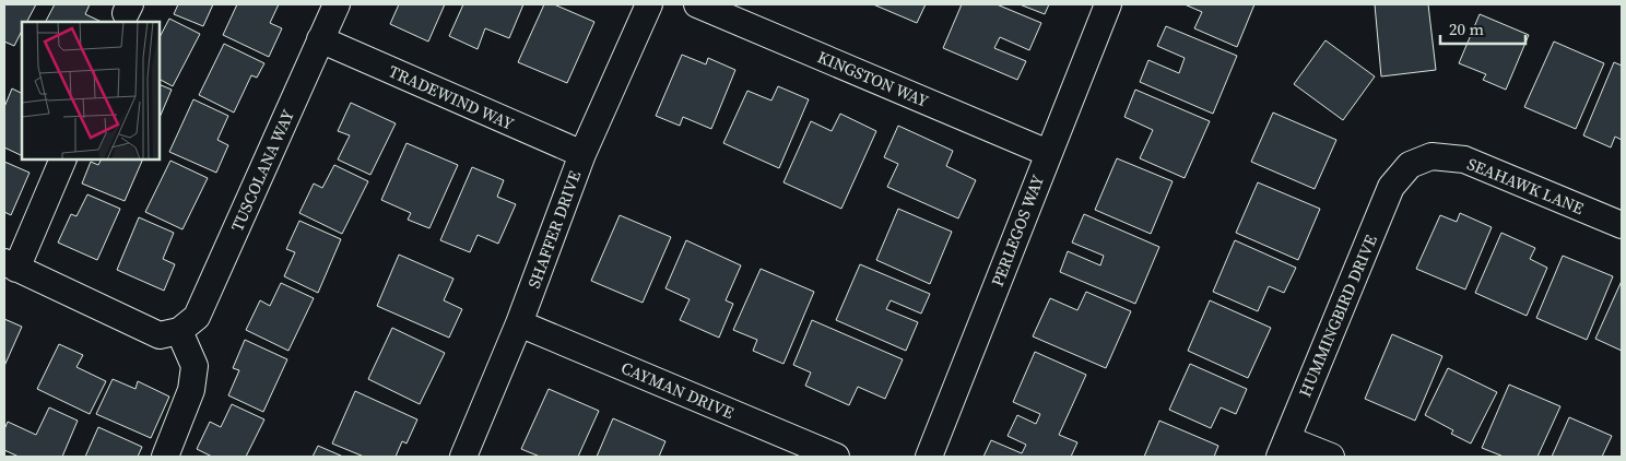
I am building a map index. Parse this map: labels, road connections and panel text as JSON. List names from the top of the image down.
{
  "streets": {
    "street": [
      "KINGSTON WAY",
      "TRADEWIND WAY",
      "TUSCOLANA WAY",
      "SEAHAWK LANE",
      "SHAFFER DRIVE",
      "PERLEGOS WAY",
      "HUMMINGBIRD DRIVE",
      "CAYMAN DRIVE"
    ]
  },
  "crossings": [
    ["KINGSTON WAY", "PERLEGOS WAY"],
    ["TRADEWIND WAY", "TUSCOLANA WAY"],
    ["TRADEWIND WAY", "SHAFFER DRIVE"],
    ["SEAHAWK LANE", "HUMMINGBIRD DRIVE"],
    ["SHAFFER DRIVE", "CAYMAN DRIVE"]
  ],
  "scale_bar": "20 m"
}
